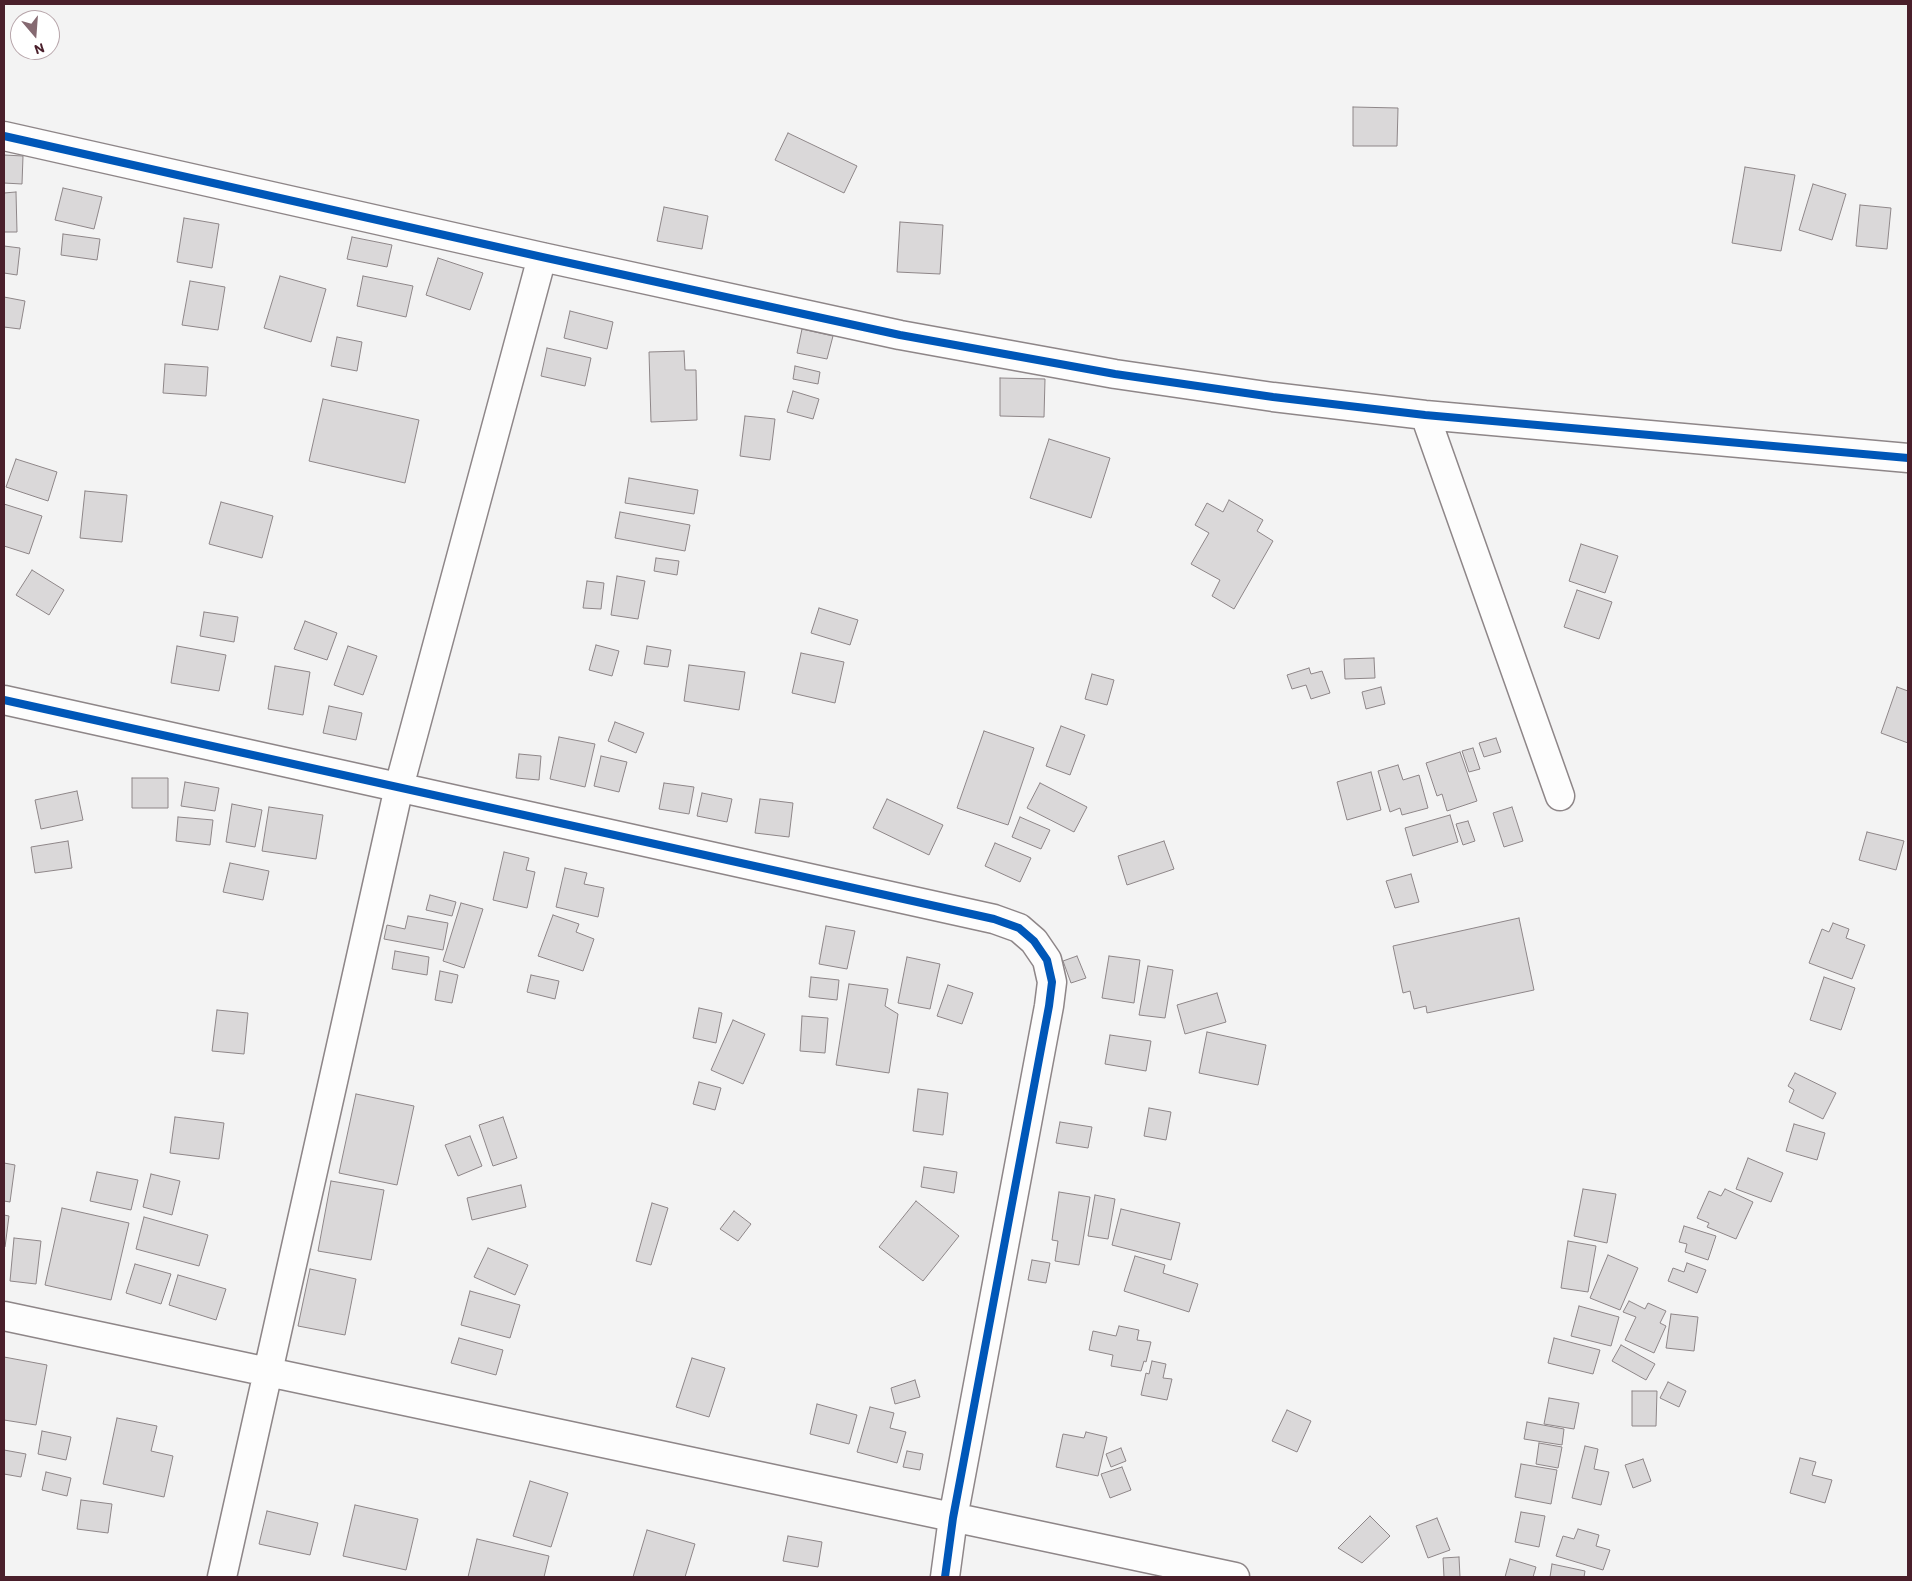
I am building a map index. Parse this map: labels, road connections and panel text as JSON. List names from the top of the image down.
{
  "north": "bottom"
}
